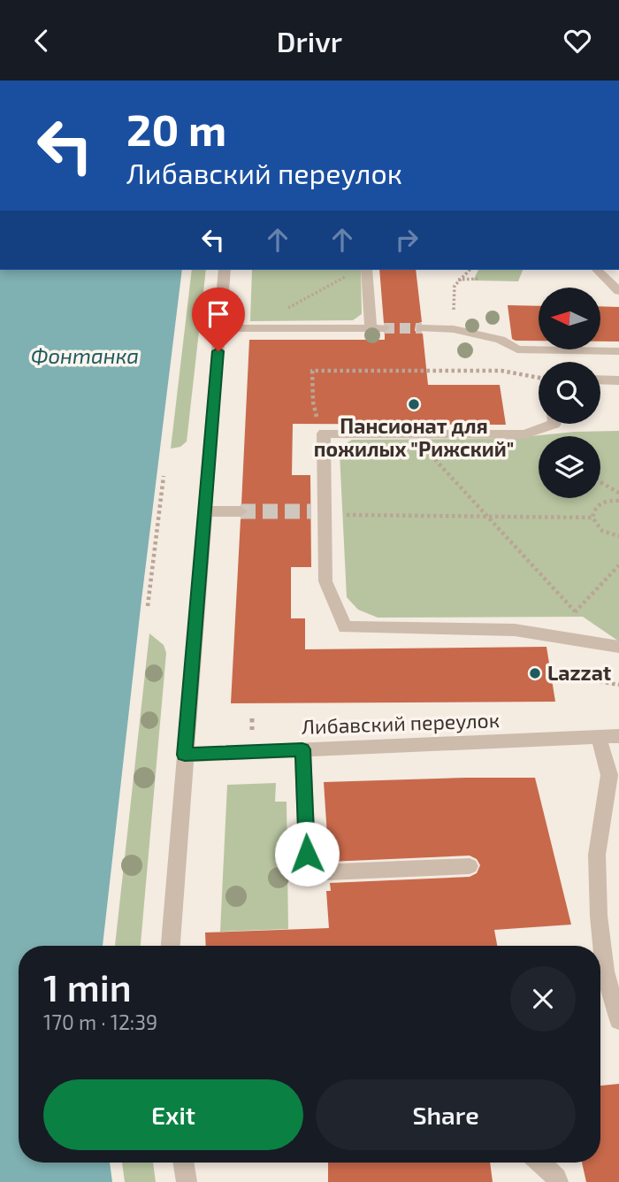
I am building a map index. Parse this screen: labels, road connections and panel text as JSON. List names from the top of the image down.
{
  "streets": {
    "street": ["Либавский переулок"]
  },
  "water": ["Фонтанка"],
  "places": ["Пансионат для пожилых \"Рижский\"", "Lazzat"],
  "north": "left",
  "page": {
    "header": "Drivr",
    "turn": ["20 m", "Либавский переулок"],
    "heading": ["1 min", "170 m · 12:39"],
    "buttons": ["Exit", "Share"]
  }
}
